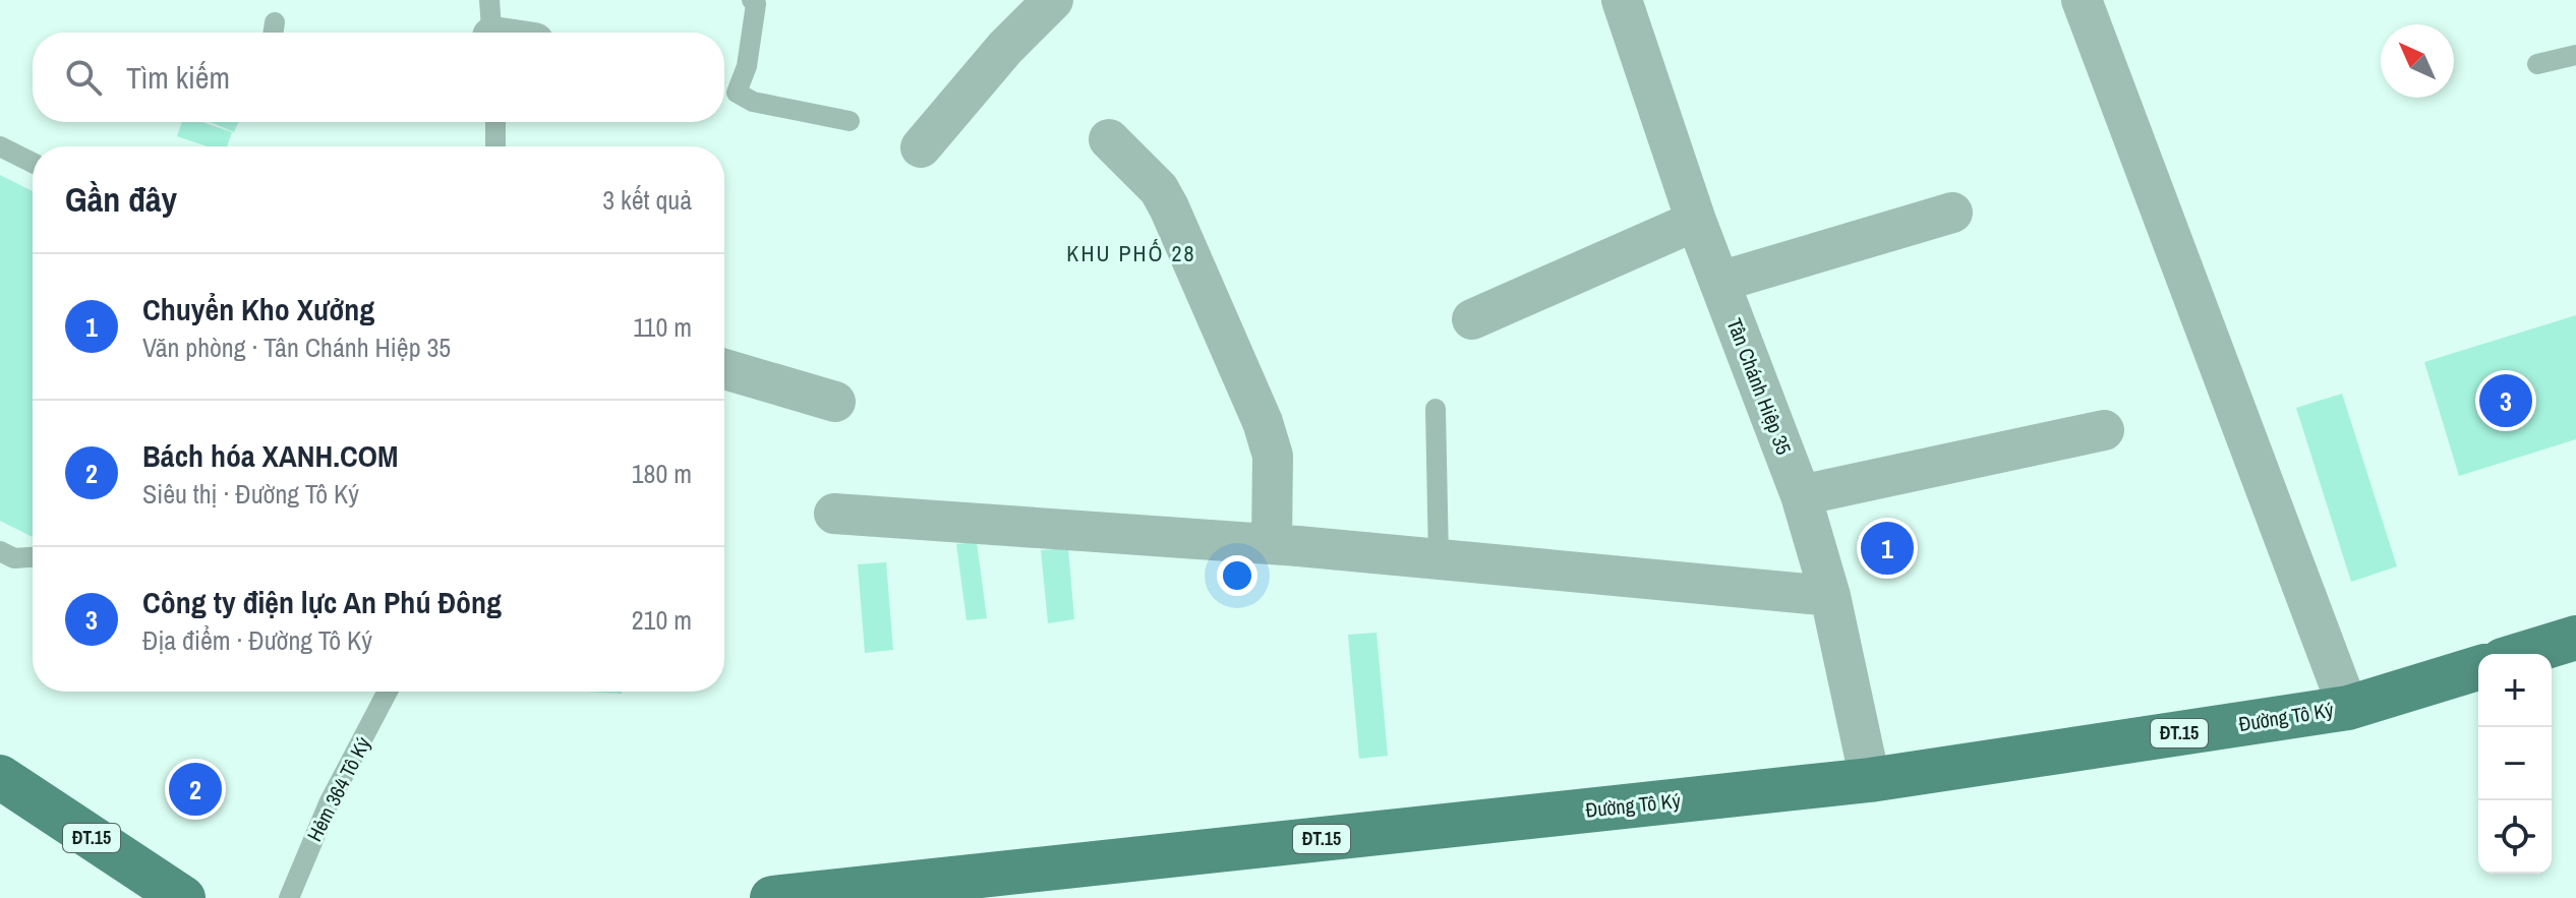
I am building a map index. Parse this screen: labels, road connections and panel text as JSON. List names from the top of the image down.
{
  "streets": {
    "main road": ["Đường Tô Ký", "ĐT.15"],
    "street": ["Tân Chánh Hiệp 35"],
    "lane": ["Hẻm 364 Tô Ký"]
  },
  "crossings": [
    ["Tân Chánh Hiệp 35", "Đường Tô Ký"]
  ],
  "districts": ["KHU PHỐ 28"],
  "north": "top left",
  "page": {
    "search": "Tìm kiếm",
    "heading": ["Gần đây", "3 kết quả"],
    "list": [
      {
        "mark": "1",
        "name": "Chuyển Kho Xưởng",
        "note": "Văn phòng · Tân Chánh Hiệp 35",
        "value": "110 m"
      },
      {
        "mark": "2",
        "name": "Bách hóa XANH.COM",
        "note": "Siêu thị · Đường Tô Ký",
        "value": "180 m"
      },
      {
        "mark": "3",
        "name": "Công ty điện lực An Phú Đông",
        "note": "Địa điểm · Đường Tô Ký",
        "value": "210 m"
      }
    ],
    "pins": ["3", "1", "2"],
    "map_buttons": ["+", "−"]
  }
}
